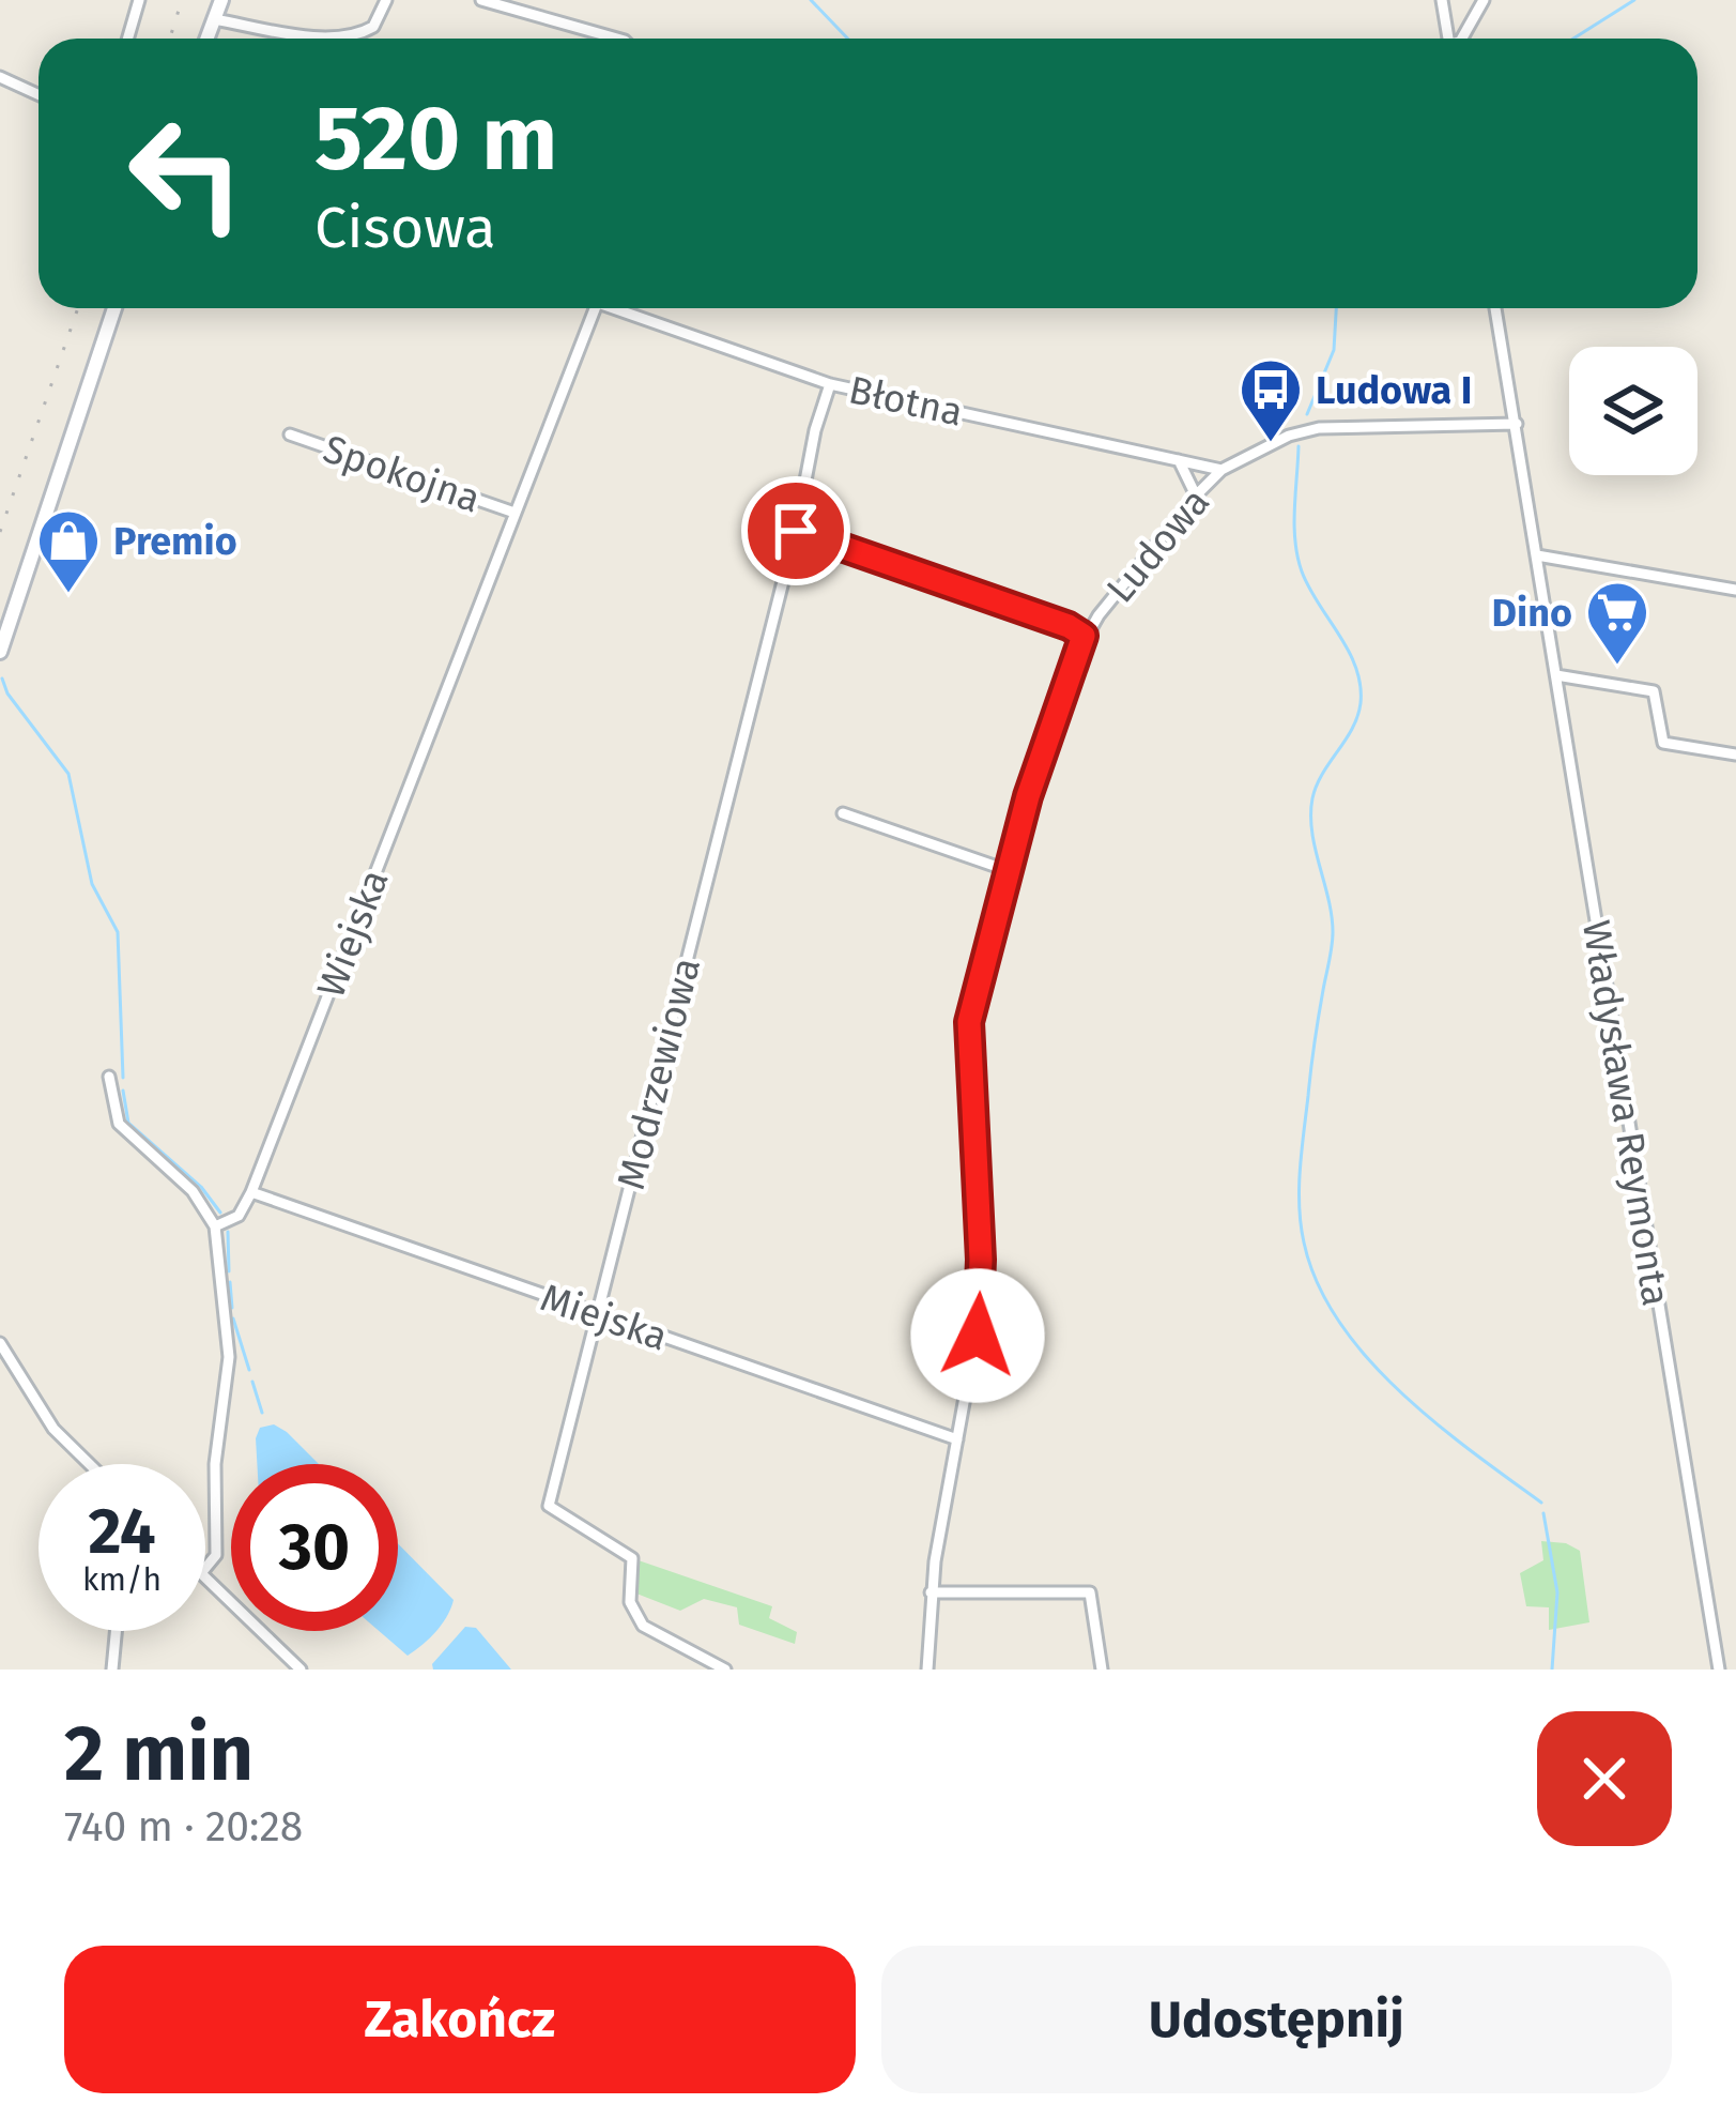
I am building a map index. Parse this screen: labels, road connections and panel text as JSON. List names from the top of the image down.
{
  "streets": {
    "street": [
      "Błotna",
      "Spokojna",
      "Ludowa",
      "Wiejska",
      "Modrzewiowa",
      "Władysława Reymonta",
      "Miejska"
    ]
  },
  "crossings": [
    ["Błotna", "Ludowa"],
    ["Błotna", "Modrzewiowa"],
    ["Spokojna", "Wiejska"],
    ["Ludowa", "Władysława Reymonta"],
    ["Ludowa", "Miejska"],
    ["Wiejska", "Miejska"],
    ["Modrzewiowa", "Miejska"]
  ],
  "places": {
    "bus stop": ["Ludowa I"],
    "shop": ["Premio"],
    "supermarket": ["Dino"]
  },
  "page": {
    "turn": ["520 m", "Cisowa"],
    "speed": "24 km/h",
    "limit": "30",
    "heading": ["2 min", "740 m · 20:28"],
    "buttons": ["Zakończ", "Udostępnij"]
  }
}
